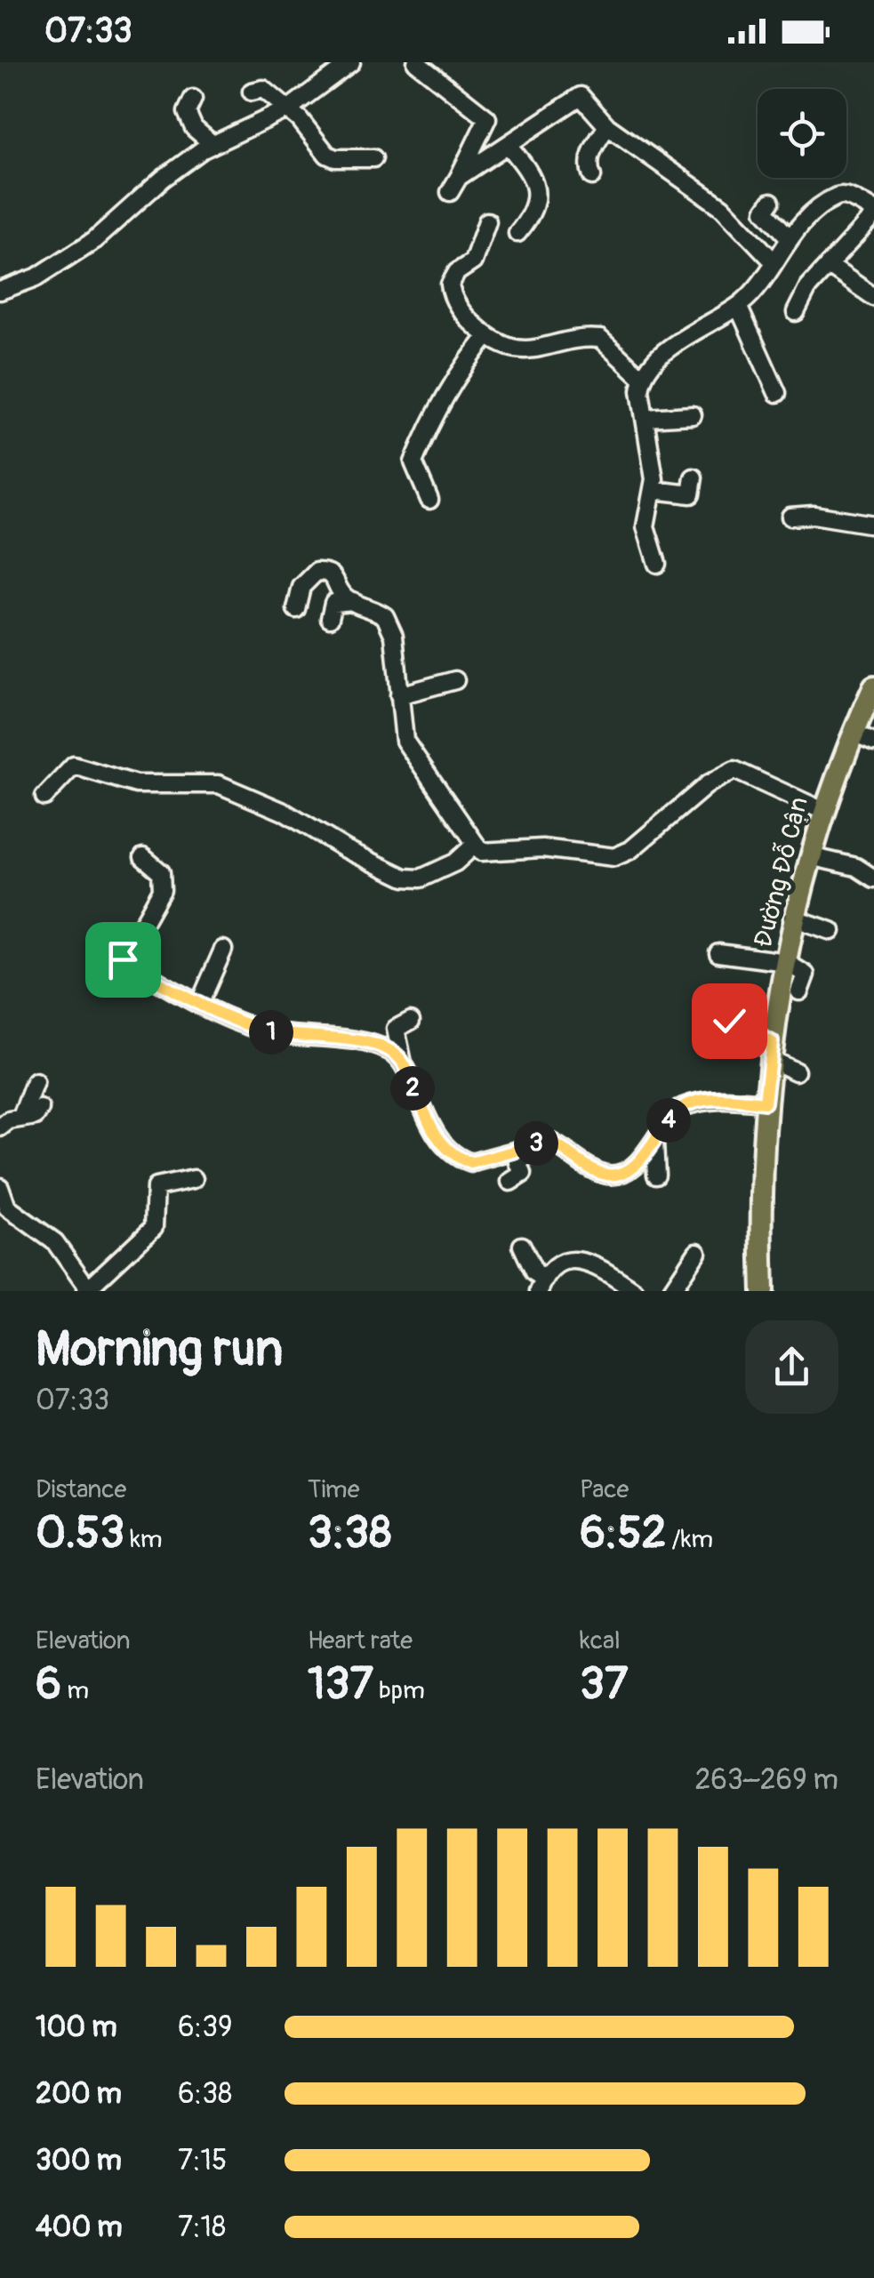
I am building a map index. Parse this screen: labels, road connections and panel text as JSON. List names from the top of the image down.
{
  "streets": {
    "main road": ["Đường Đỗ Cận"]
  },
  "page": {
    "status": "07:33",
    "pins": [
      "1",
      "2",
      "4",
      "3"
    ],
    "heading": ["Morning run", "07:33"],
    "stats": [
      ["Distance", "0.53 km"],
      ["Time", "3:38"],
      ["Pace", "6:52 /km"],
      ["Elevation", "6 m"],
      ["Heart rate", "137 bpm"],
      ["kcal", "37"]
    ],
    "chart": ["Elevation", "263–269 m"],
    "list": [
      {
        "name": "100 m",
        "note": "6:39"
      },
      {
        "name": "200 m",
        "note": "6:38"
      },
      {
        "name": "300 m",
        "note": "7:15"
      },
      {
        "name": "400 m",
        "note": "7:18"
      }
    ]
  }
}
